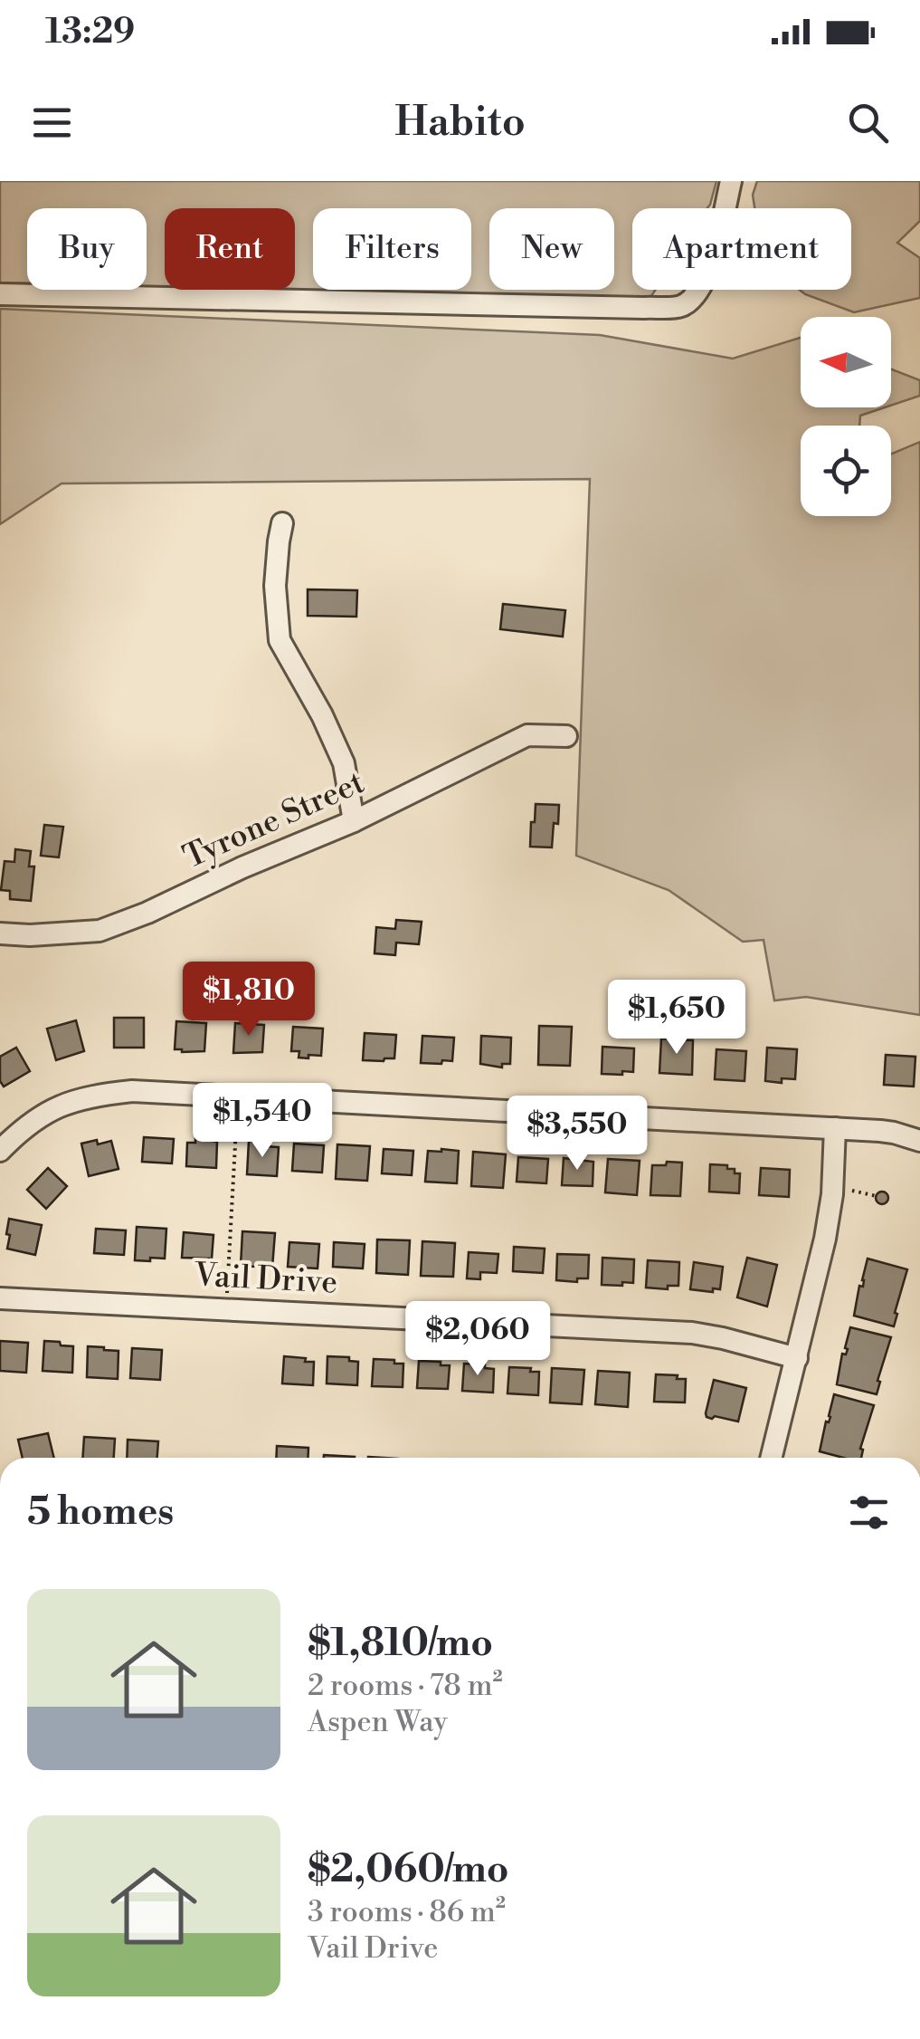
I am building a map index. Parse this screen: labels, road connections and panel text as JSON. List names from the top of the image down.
{
  "streets": {
    "street": ["Tyrone Street", "Vail Drive"]
  },
  "north": "left",
  "page": {
    "status": "13:29",
    "header": "Habito",
    "chip": [
      "Buy",
      "Rent",
      "Filters",
      "New",
      "Apartment"
    ],
    "price": [
      "$1,810",
      "$1,650",
      "$1,540",
      "$3,550",
      "$2,060"
    ],
    "heading": "5 homes",
    "list": [
      {
        "name": "$1,810/mo",
        "note": "2 rooms · 78 m² · Aspen Way"
      },
      {
        "name": "$2,060/mo",
        "note": "3 rooms · 86 m² · Vail Drive"
      }
    ]
  }
}
